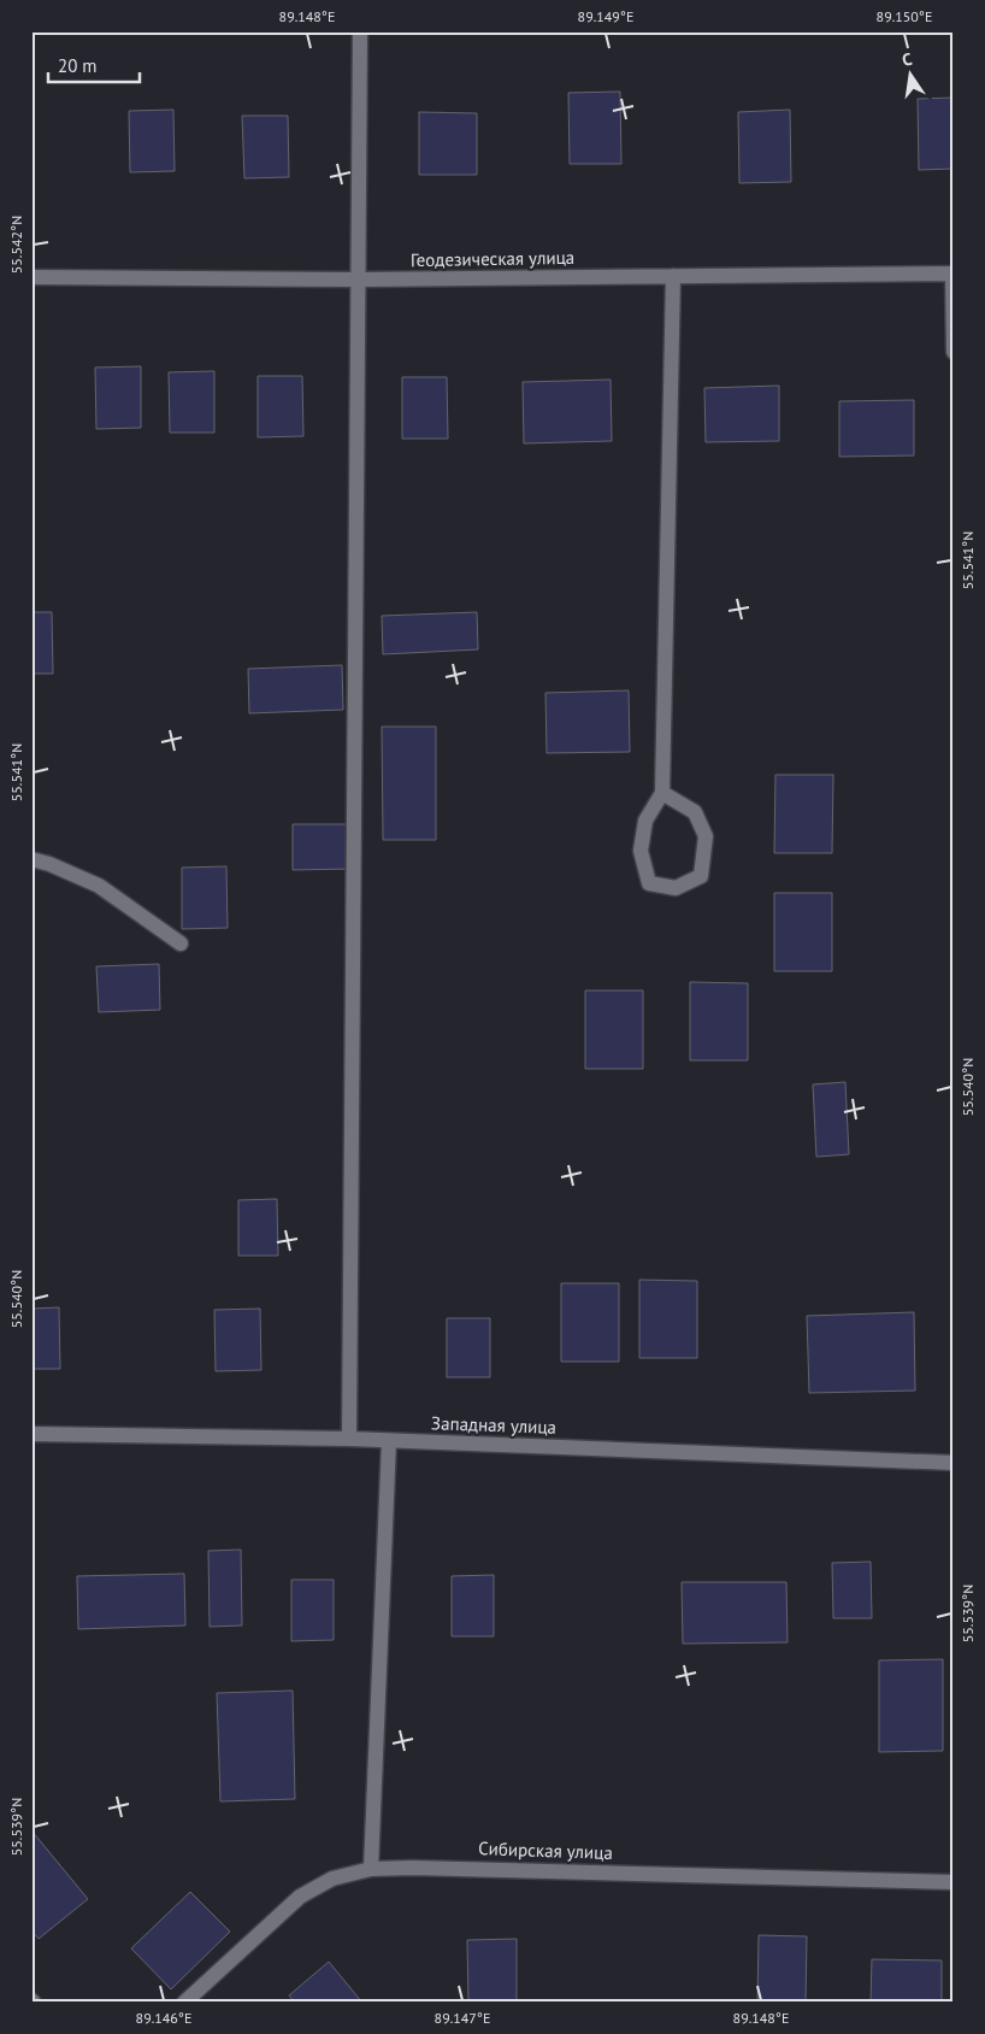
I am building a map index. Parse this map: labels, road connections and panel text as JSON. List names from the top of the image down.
{
  "streets": {
    "street": ["Геодезическая улица", "Западная улица", "Сибирская улица"]
  },
  "scale_bar": "20 m",
  "north": "top",
  "coordinates": [
    "89.148°E",
    "89.149°E",
    "89.150°E",
    "55.542°N",
    "55.541°N",
    "55.540°N",
    "55.539°N",
    "89.146°E",
    "89.147°E"
  ]
}
